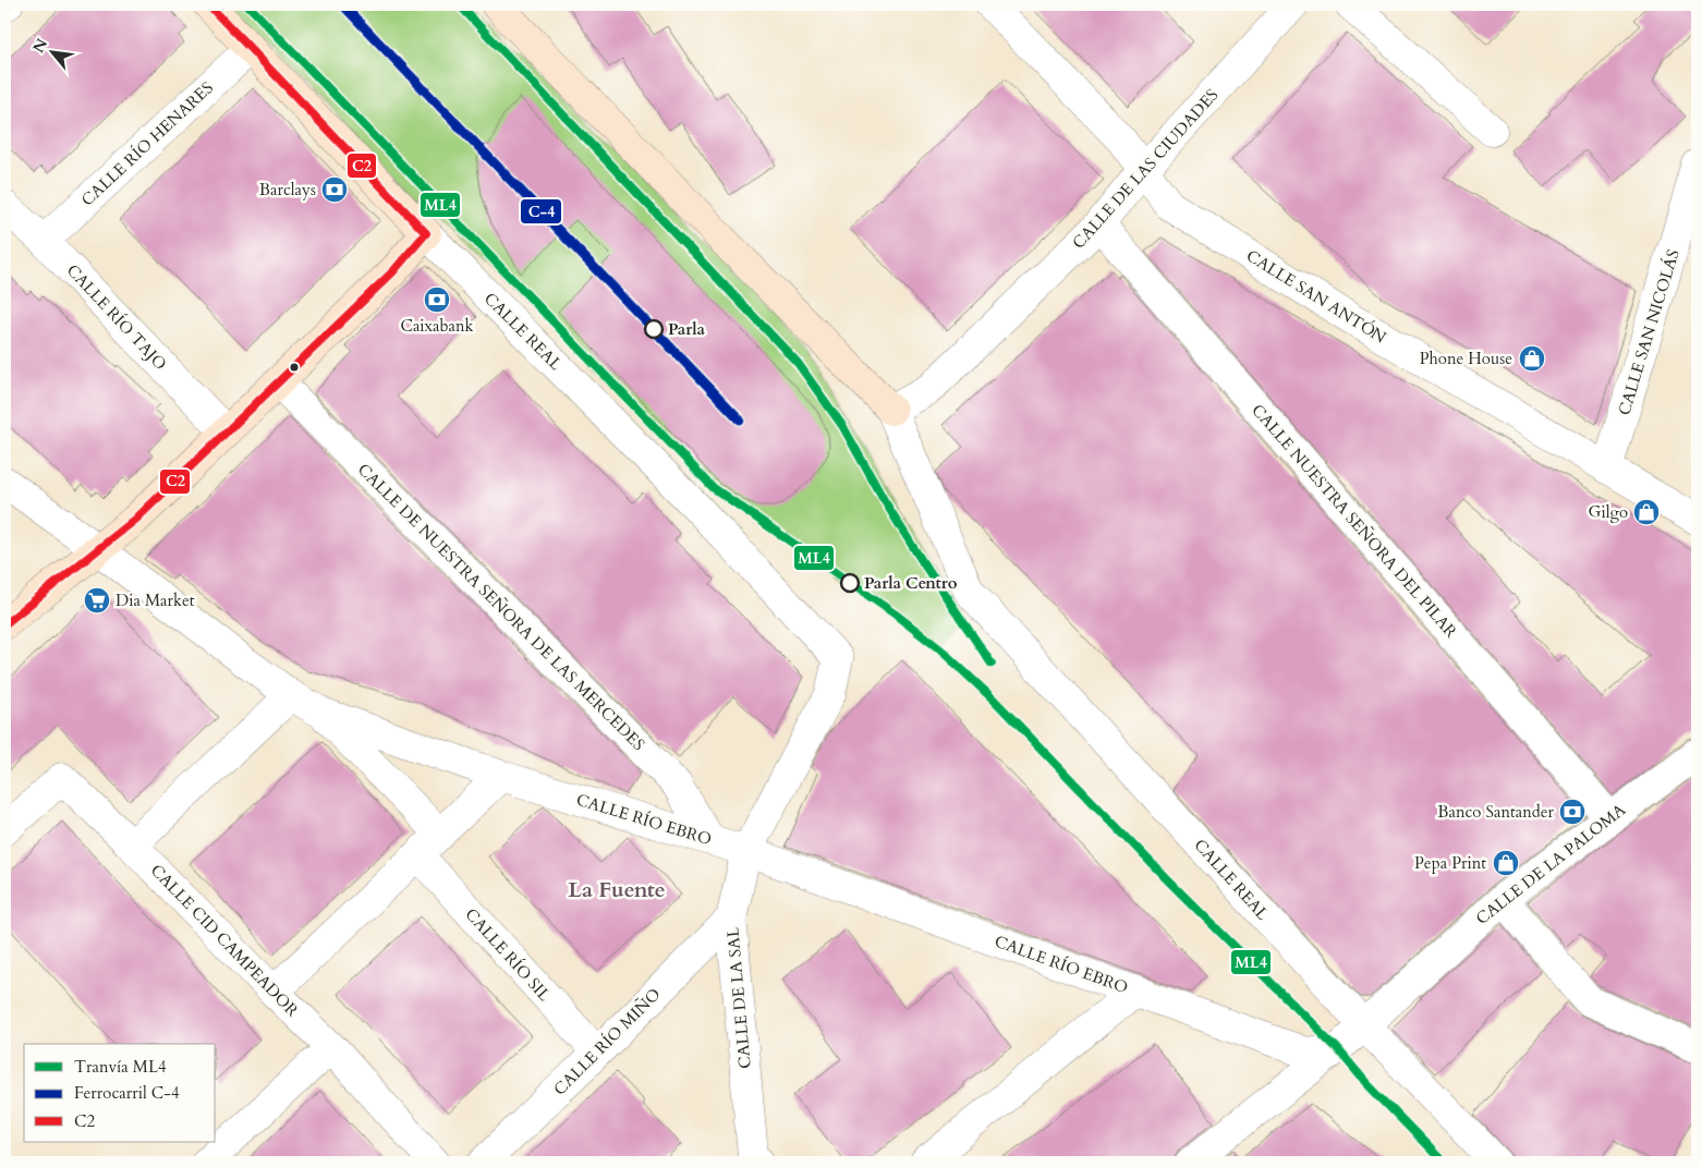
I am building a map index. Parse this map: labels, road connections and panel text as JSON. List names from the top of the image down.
{
  "streets": {
    "street": [
      "CALLE RÍO HENARES",
      "CALLE DE LAS CIUDADES",
      "CALLE SAN ANTÓN",
      "CALLE RÍO TAJO",
      "CALLE REAL",
      "CALLE SAN NICOLÁS",
      "CALLE NUESTRA SEÑORA DEL PILAR",
      "CALLE DE NUESTRA SEÑORA DE LAS MERCEDES",
      "CALLE RÍO EBRO",
      "CALLE DE LA PALOMA",
      "CALLE CID CAMPEADOR",
      "CALLE RÍO SIL",
      "CALLE DE LA SAL",
      "CALLE RÍO MIÑO"
    ]
  },
  "crossings": [
    ["CALLE RÍO HENARES", "CALLE RÍO TAJO"],
    ["CALLE RÍO HENARES", "CALLE REAL"],
    ["CALLE DE LAS CIUDADES", "CALLE SAN ANTÓN"],
    ["CALLE DE LAS CIUDADES", "CALLE REAL"],
    ["CALLE DE LAS CIUDADES", "CALLE NUESTRA SEÑORA DEL PILAR"],
    ["CALLE SAN ANTÓN", "CALLE SAN NICOLÁS"],
    ["CALLE REAL", "CALLE DE LA PALOMA"],
    ["CALLE REAL", "CALLE DE LA SAL"],
    ["CALLE NUESTRA SEÑORA DEL PILAR", "CALLE DE LA PALOMA"],
    ["CALLE DE NUESTRA SEÑORA DE LAS MERCEDES", "CALLE RÍO EBRO"],
    ["CALLE RÍO EBRO", "CALLE DE LA PALOMA"],
    ["CALLE RÍO EBRO", "CALLE DE LA SAL"],
    ["CALLE RÍO SIL", "CALLE RÍO MIÑO"],
    ["CALLE DE LA SAL", "CALLE RÍO MIÑO"]
  ],
  "districts": ["La Fuente"],
  "places": {
    "bank": ["Barclays", "Caixabank", "Banco Santander"],
    "other": ["Parla", "Parla Centro"],
    "shop": ["Phone House", "Gilgo", "Pepa Print"],
    "supermarket": ["Dia Market"]
  },
  "lines": ["tram line ML4", "rail line C-4", "transit line C2"],
  "legend": ["Tranvía ML4", "Ferrocarril C-4", "C2"],
  "north": "top left"
}
